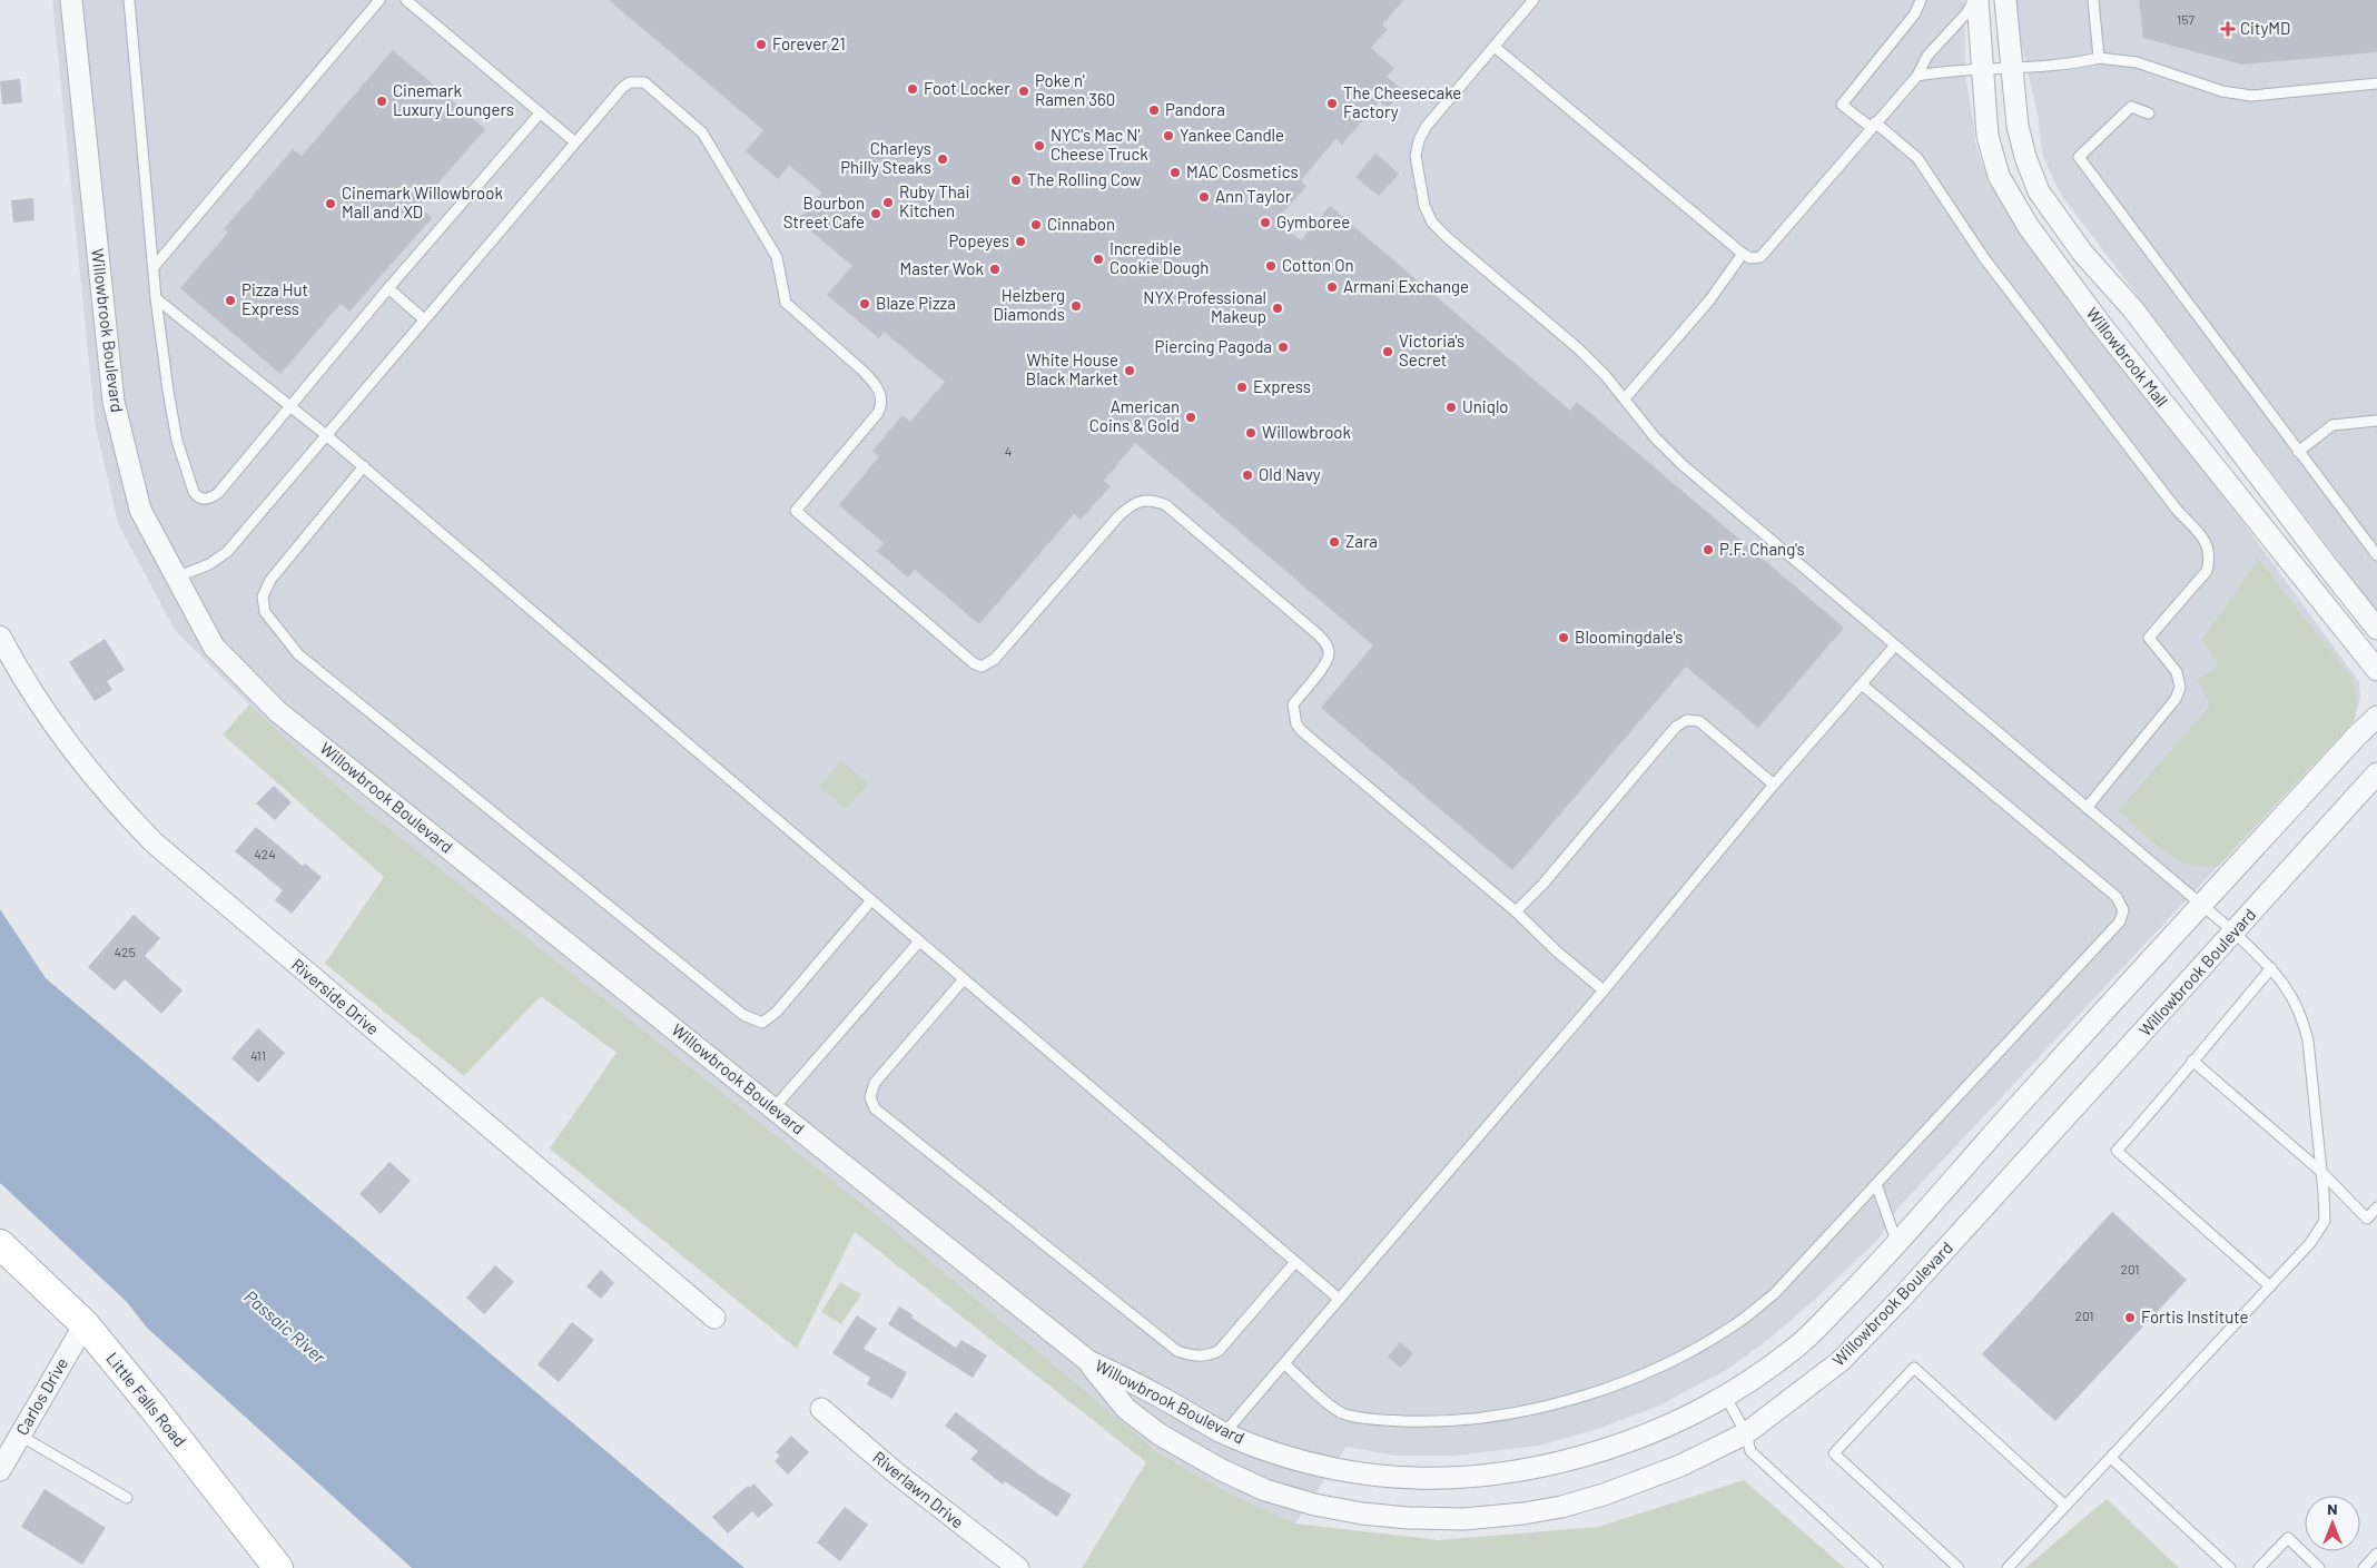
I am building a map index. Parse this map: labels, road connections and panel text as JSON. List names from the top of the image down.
{
  "streets": {
    "street": [
      "Willowbrook Boulevard",
      "Willowbrook Mall",
      "Riverside Drive",
      "Carlos Drive",
      "Little Falls Road",
      "Riverlawn Drive"
    ]
  },
  "crossings": [
    ["Carlos Drive", "Little Falls Road"]
  ],
  "water": ["Passaic River"],
  "places": {
    "health": ["CityMD"],
    "other": [
      "Forever 21",
      "Foot Locker",
      "Poke n' Ramen 360",
      "Cinemark Luxury Loungers",
      "The Cheesecake Factory",
      "Pandora",
      "Yankee Candle",
      "NYC's Mac N' Cheese Truck",
      "Charleys Philly Steaks",
      "MAC Cosmetics",
      "The Rolling Cow",
      "Ann Taylor",
      "Ruby Thai Kitchen",
      "Cinemark Willowbrook Mall and XD",
      "Bourbon Street Cafe",
      "Gymboree",
      "Cinnabon",
      "Popeyes",
      "Incredible Cookie Dough",
      "Cotton On",
      "Master Wok",
      "Armani Exchange",
      "Pizza Hut Express",
      "Blaze Pizza",
      "Helzberg Diamonds",
      "NYX Professional Makeup",
      "Piercing Pagoda",
      "Victoria's Secret",
      "White House Black Market",
      "Express",
      "Uniqlo",
      "American Coins & Gold",
      "Willowbrook",
      "Old Navy",
      "Zara",
      "P.F. Chang's",
      "Bloomingdale's",
      "Fortis Institute"
    ]
  },
  "house_numbers": [
    "157",
    "4",
    "424",
    "425",
    "411",
    "201",
    "201"
  ],
  "north": "top"
}
